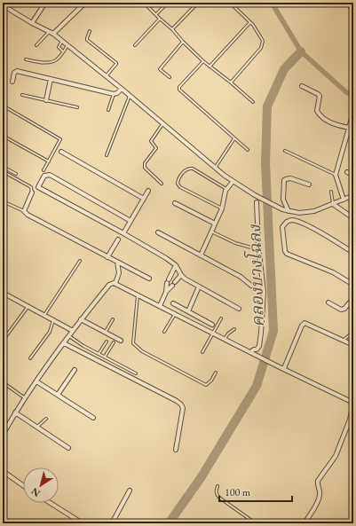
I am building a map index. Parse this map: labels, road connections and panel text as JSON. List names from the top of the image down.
{
  "water": ["คลองบางโฉลง"],
  "scale_bar": "100 m",
  "north": "bottom left"
}
